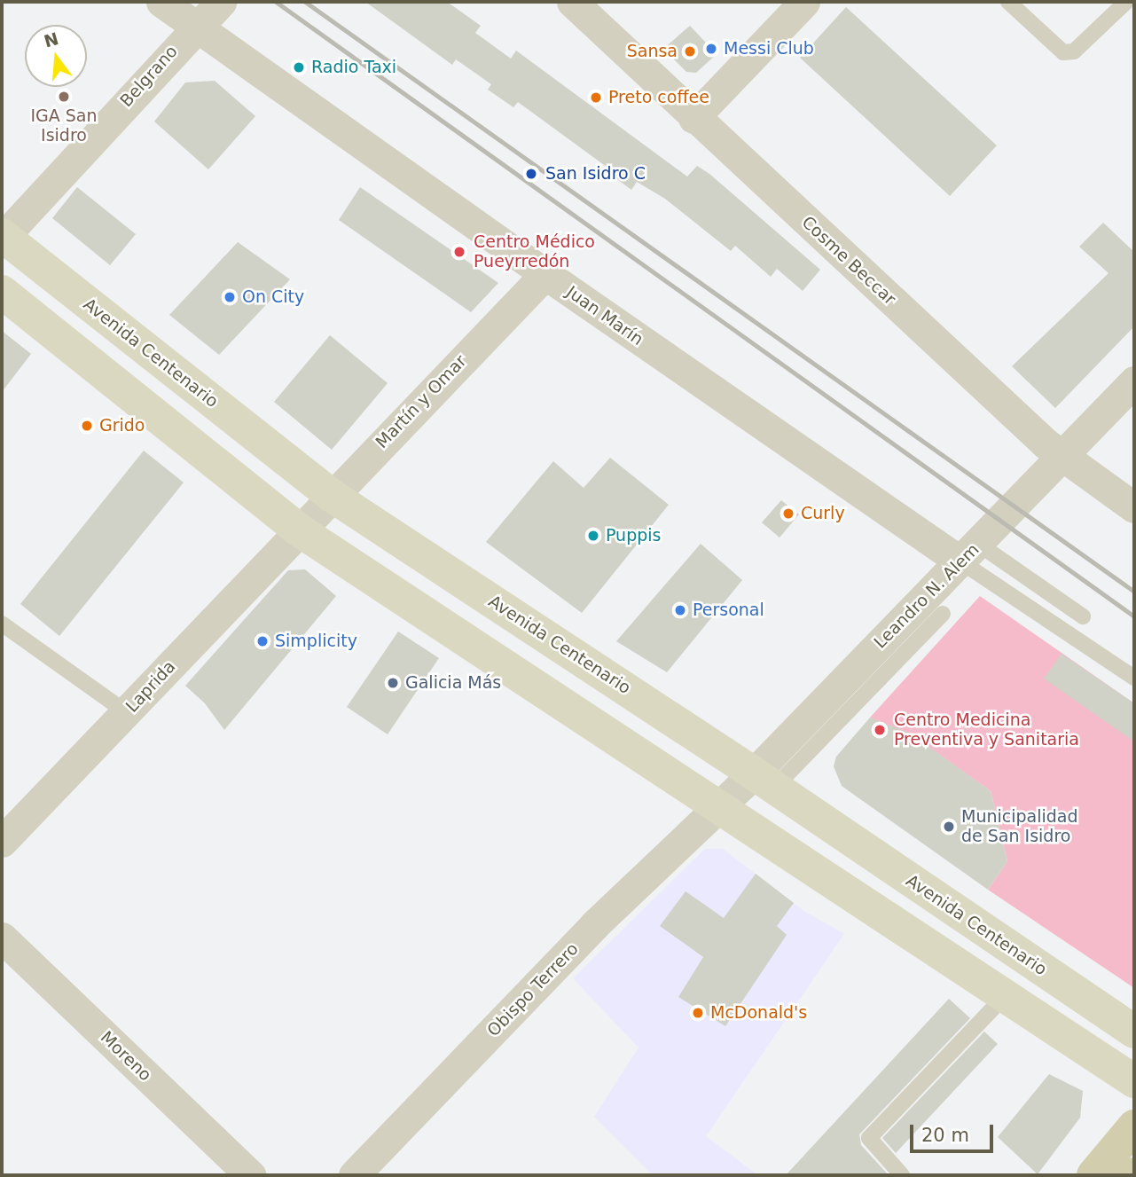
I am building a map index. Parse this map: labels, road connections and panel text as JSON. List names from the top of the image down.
{
  "streets": {
    "main road": ["Avenida Centenario"],
    "street": [
      "Belgrano",
      "Cosme Beccar",
      "Juan Marín",
      "Martín y Omar",
      "Leandro N. Alem",
      "Laprida",
      "Obispo Terrero",
      "Moreno"
    ]
  },
  "crossings": [
    ["Belgrano", "Juan Marín"],
    ["Belgrano", "Avenida Centenario"],
    ["Cosme Beccar", "Leandro N. Alem"],
    ["Juan Marín", "Martín y Omar"],
    ["Juan Marín", "Leandro N. Alem"],
    ["Avenida Centenario", "Martín y Omar"],
    ["Avenida Centenario", "Leandro N. Alem"],
    ["Martín y Omar", "Laprida"],
    ["Leandro N. Alem", "Obispo Terrero"]
  ],
  "places": [
    "Messi Club",
    "Sansa",
    "Radio Taxi",
    "IGA San Isidro",
    "Preto coffee",
    "San Isidro C",
    "Centro Médico Pueyrredón",
    "On City",
    "Grido",
    "Curly",
    "Puppis",
    "Personal",
    "Simplicity",
    "Galicia Más",
    "Centro Medicina Preventiva y Sanitaria",
    "Municipalidad de San Isidro",
    "McDonald's"
  ],
  "scale_bar": "20 m",
  "north": "top"
}
